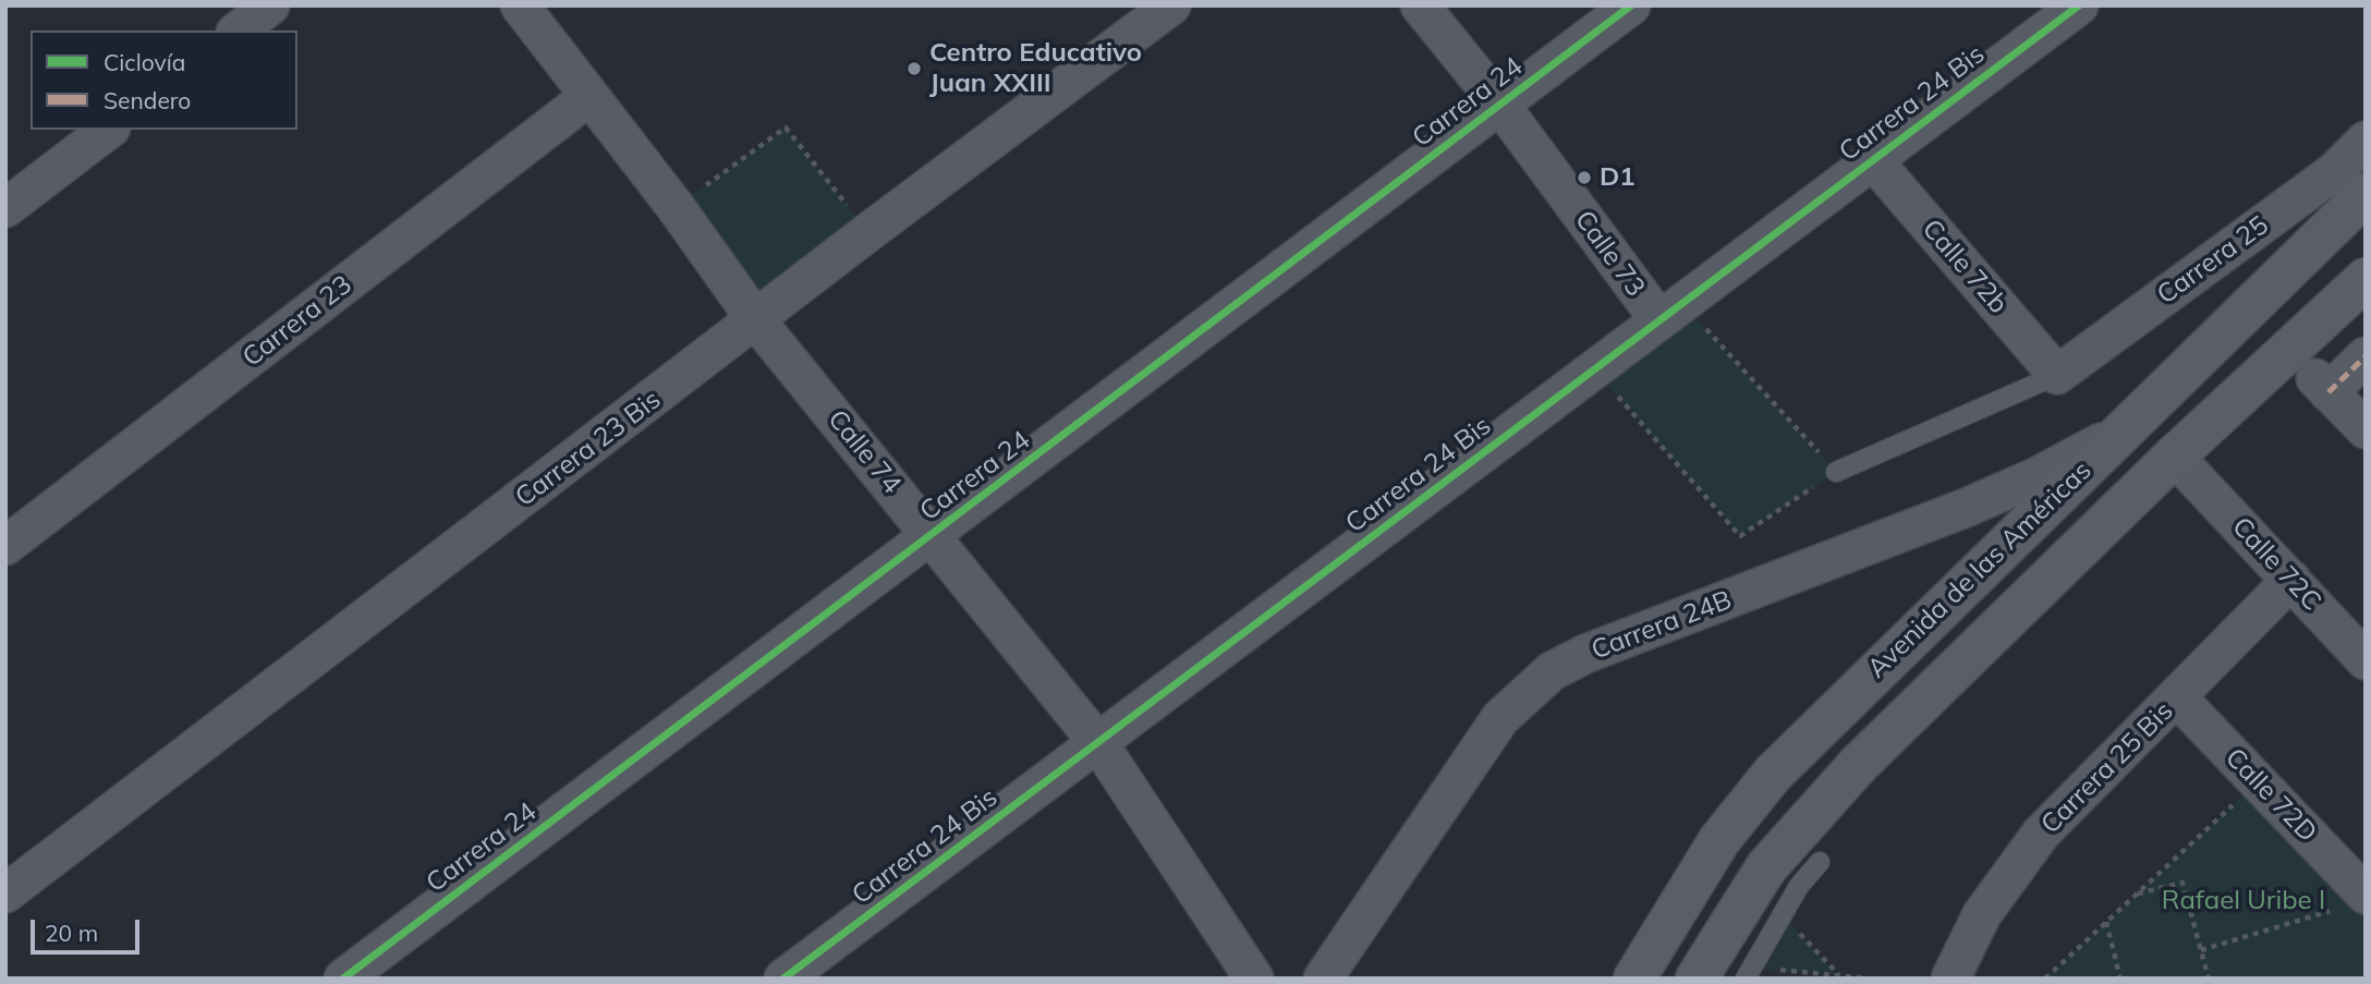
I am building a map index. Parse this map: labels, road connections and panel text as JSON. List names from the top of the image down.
{
  "streets": {
    "main road": ["Avenida de las Américas"],
    "street": [
      "Carrera 24",
      "Carrera 24 Bis",
      "Calle 73",
      "Carrera 25",
      "Calle 72b",
      "Carrera 23",
      "Carrera 23 Bis",
      "Calle 74",
      "Calle 72C",
      "Carrera 24B",
      "Carrera 25 Bis",
      "Calle 72D"
    ]
  },
  "crossings": [
    ["Carrera 24", "Calle 73"],
    ["Carrera 24", "Calle 74"],
    ["Carrera 24 Bis", "Calle 73"],
    ["Carrera 24 Bis", "Calle 72b"],
    ["Carrera 24 Bis", "Calle 74"],
    ["Carrera 25", "Calle 72b"],
    ["Carrera 23", "Calle 74"],
    ["Carrera 23 Bis", "Calle 74"],
    ["Calle 72C", "Carrera 25 Bis"],
    ["Avenida de las Américas", "Carrera 24B"],
    ["Carrera 25 Bis", "Calle 72D"]
  ],
  "parks": ["Rafael Uribe I"],
  "places": ["Centro Educativo Juan XXIII", "D1"],
  "legend": ["Ciclovía", "Sendero"],
  "scale_bar": "20 m"
}
